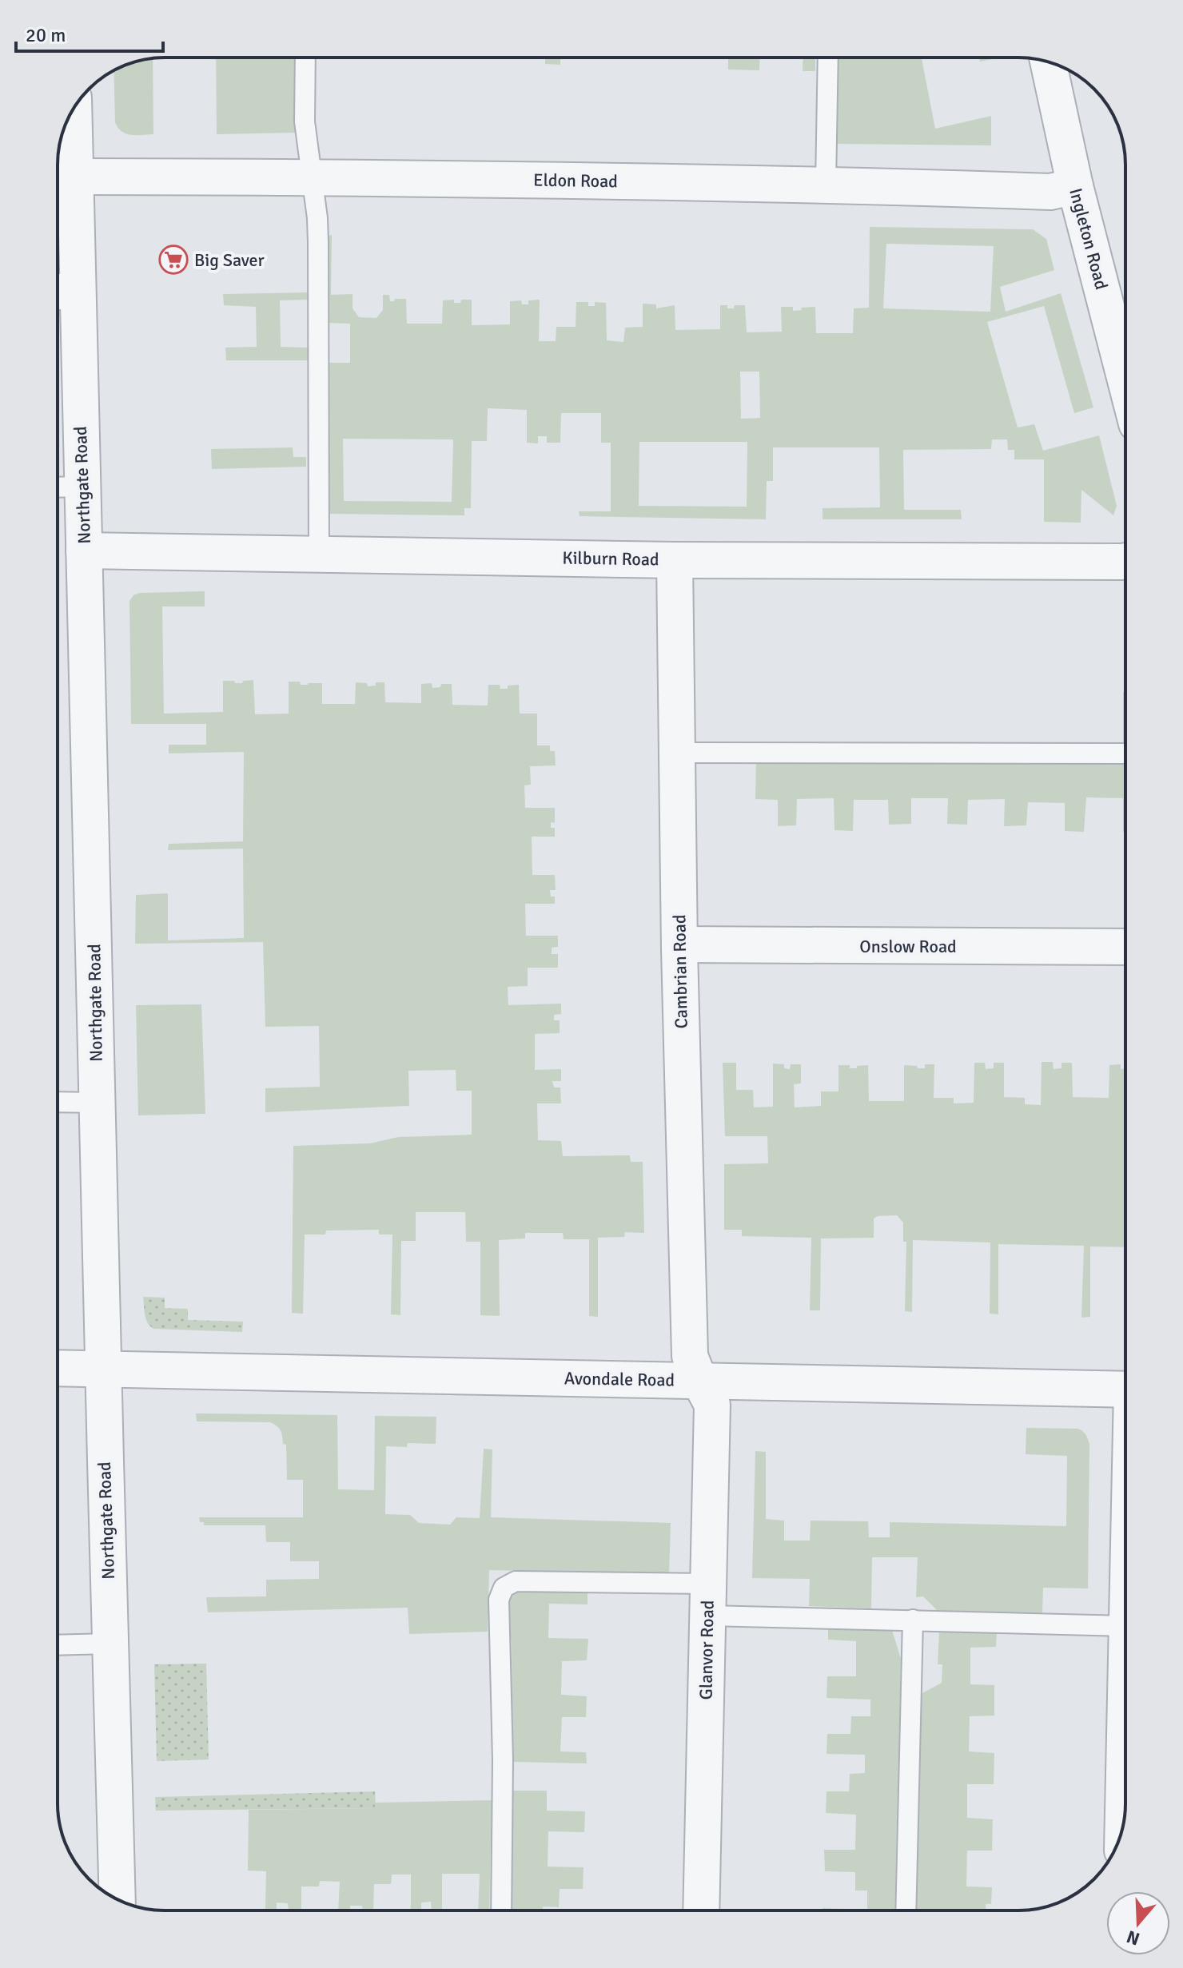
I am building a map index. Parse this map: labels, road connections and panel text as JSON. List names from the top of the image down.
{
  "streets": {
    "street": [
      "Eldon Road",
      "Ingleton Road",
      "Northgate Road",
      "Kilburn Road",
      "Onslow Road",
      "Cambrian Road",
      "Avondale Road",
      "Glanvor Road"
    ]
  },
  "crossings": [
    ["Eldon Road", "Ingleton Road"],
    ["Eldon Road", "Northgate Road"],
    ["Northgate Road", "Kilburn Road"],
    ["Northgate Road", "Avondale Road"],
    ["Kilburn Road", "Cambrian Road"],
    ["Onslow Road", "Cambrian Road"],
    ["Cambrian Road", "Avondale Road"],
    ["Cambrian Road", "Glanvor Road"],
    ["Avondale Road", "Glanvor Road"]
  ],
  "places": {
    "supermarket": ["Big Saver"]
  },
  "scale_bar": "20 m",
  "north": "bottom"
}
